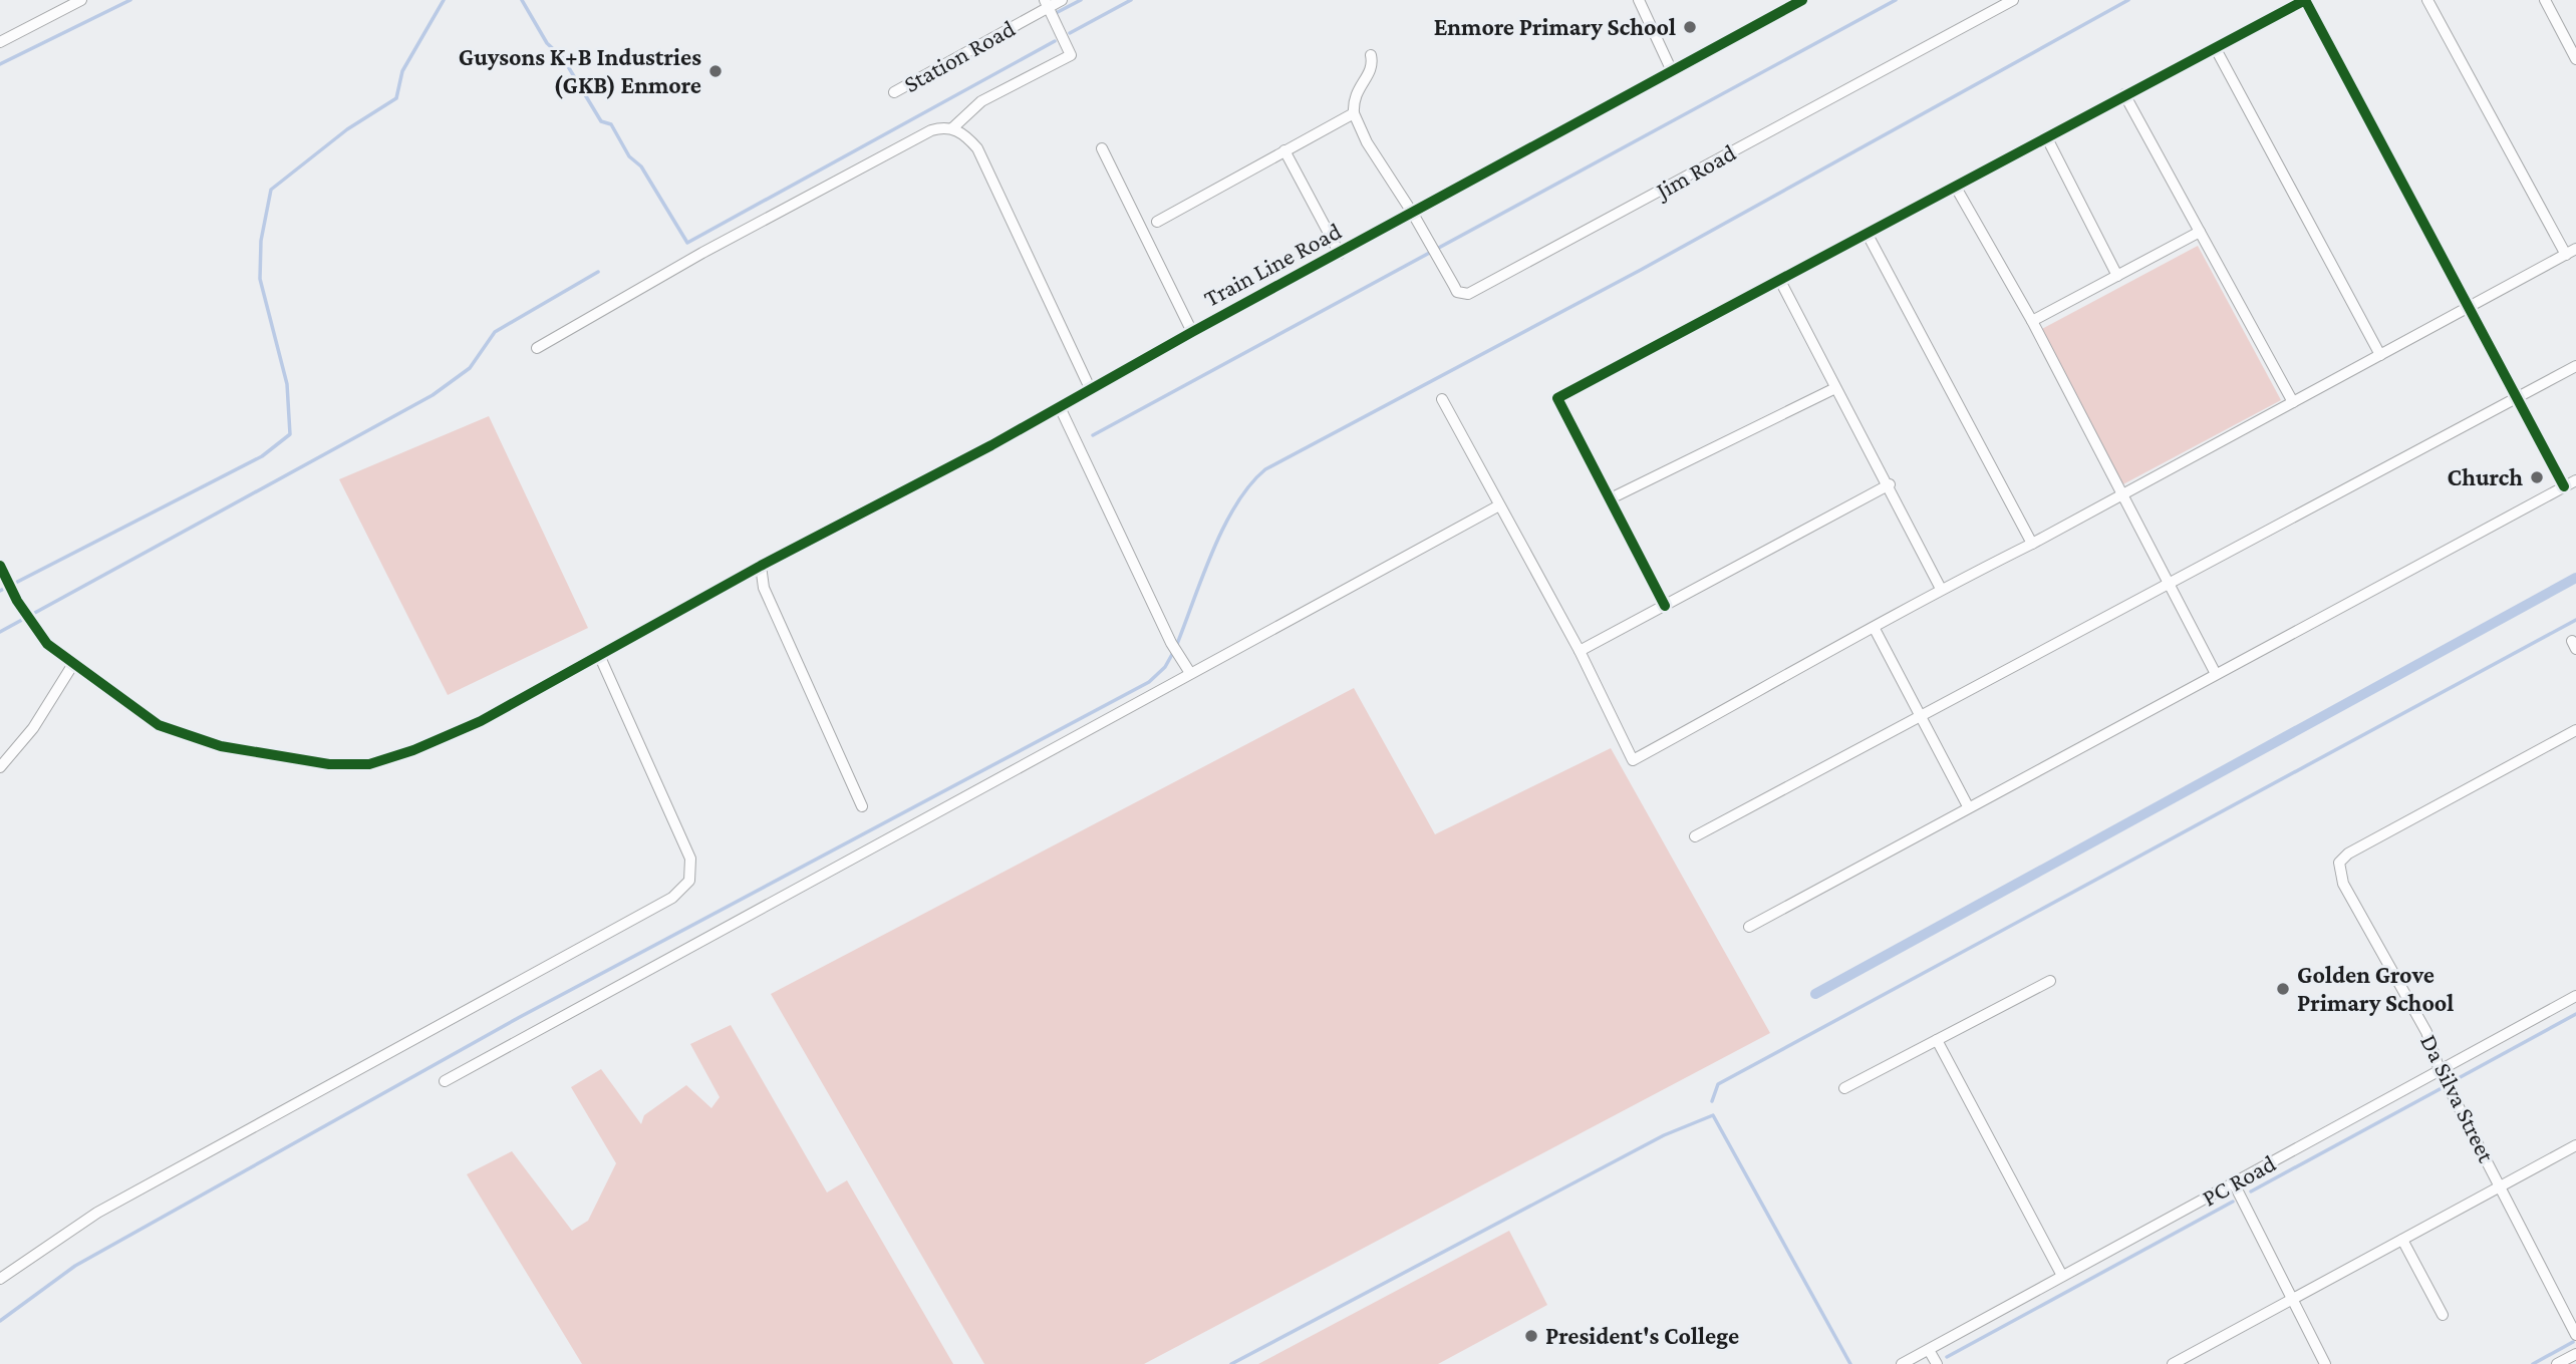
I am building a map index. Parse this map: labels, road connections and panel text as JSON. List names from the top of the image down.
{
  "streets": {
    "street": [
      "Station Road",
      "Jim Road",
      "Train Line Road",
      "Da Silva Street",
      "PC Road"
    ]
  },
  "crossings": [
    ["Jim Road", "Train Line Road"],
    ["Da Silva Street", "PC Road"]
  ],
  "places": [
    "Enmore Primary School",
    "Guysons K+B Industries (GKB) Enmore",
    "Church",
    "Golden Grove Primary School",
    "President's College"
  ]
}
